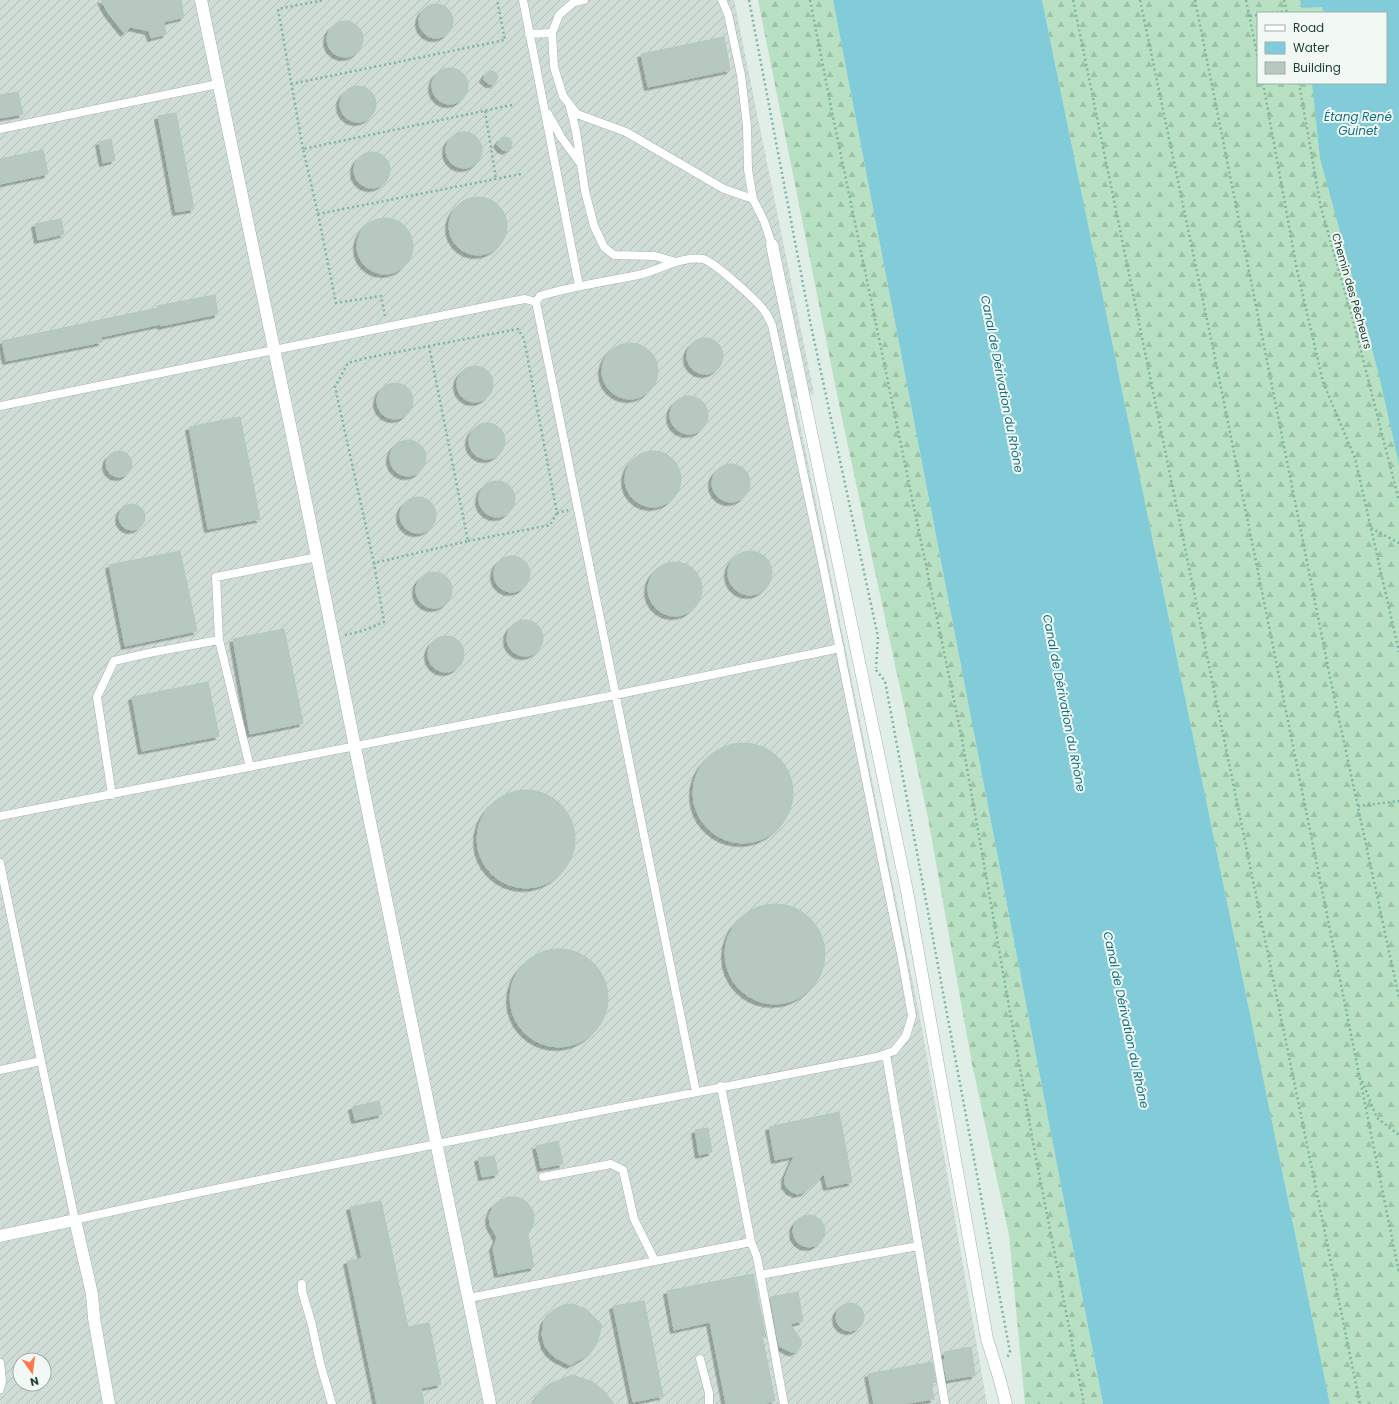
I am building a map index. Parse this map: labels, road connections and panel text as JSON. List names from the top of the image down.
{
  "streets": {
    "path": ["Chemin des Pêcheurs"]
  },
  "water": ["Étang René Guinet", "Canal de Dérivation du Rhône"],
  "legend": ["Road", "Water", "Building"],
  "north": "bottom"
}
